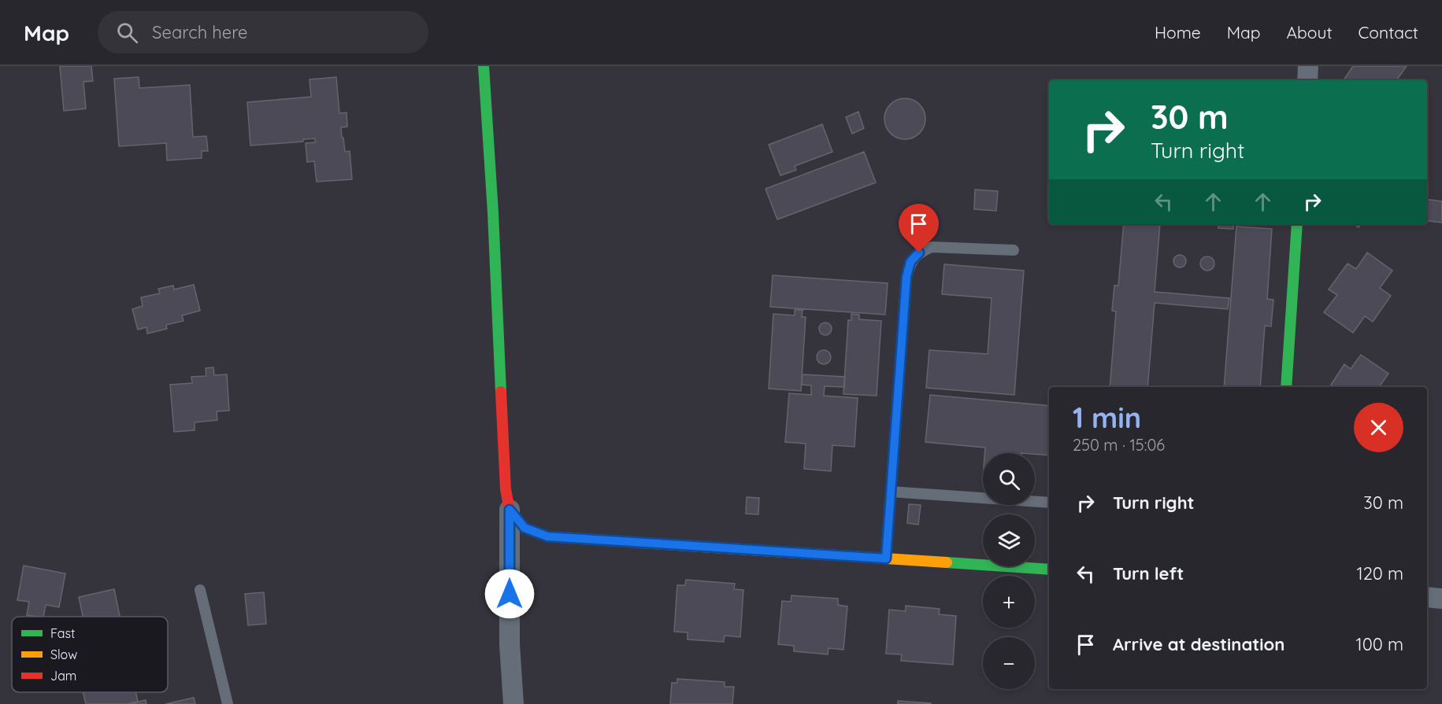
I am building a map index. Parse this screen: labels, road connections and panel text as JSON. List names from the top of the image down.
{
  "legend": ["Fast", "Slow", "Jam"],
  "page": {
    "header": "Map",
    "search": "Search here",
    "nav": [
      "Home",
      "Map",
      "About",
      "Contact"
    ],
    "turn": ["30 m", "Turn right"],
    "heading": ["1 min", "250 m · 15:06"],
    "map_buttons": ["+", "−"],
    "list": [
      {
        "name": "Turn right",
        "value": "30 m"
      },
      {
        "name": "Turn left",
        "value": "120 m"
      },
      {
        "name": "Arrive at destination",
        "value": "100 m"
      }
    ]
  }
}
